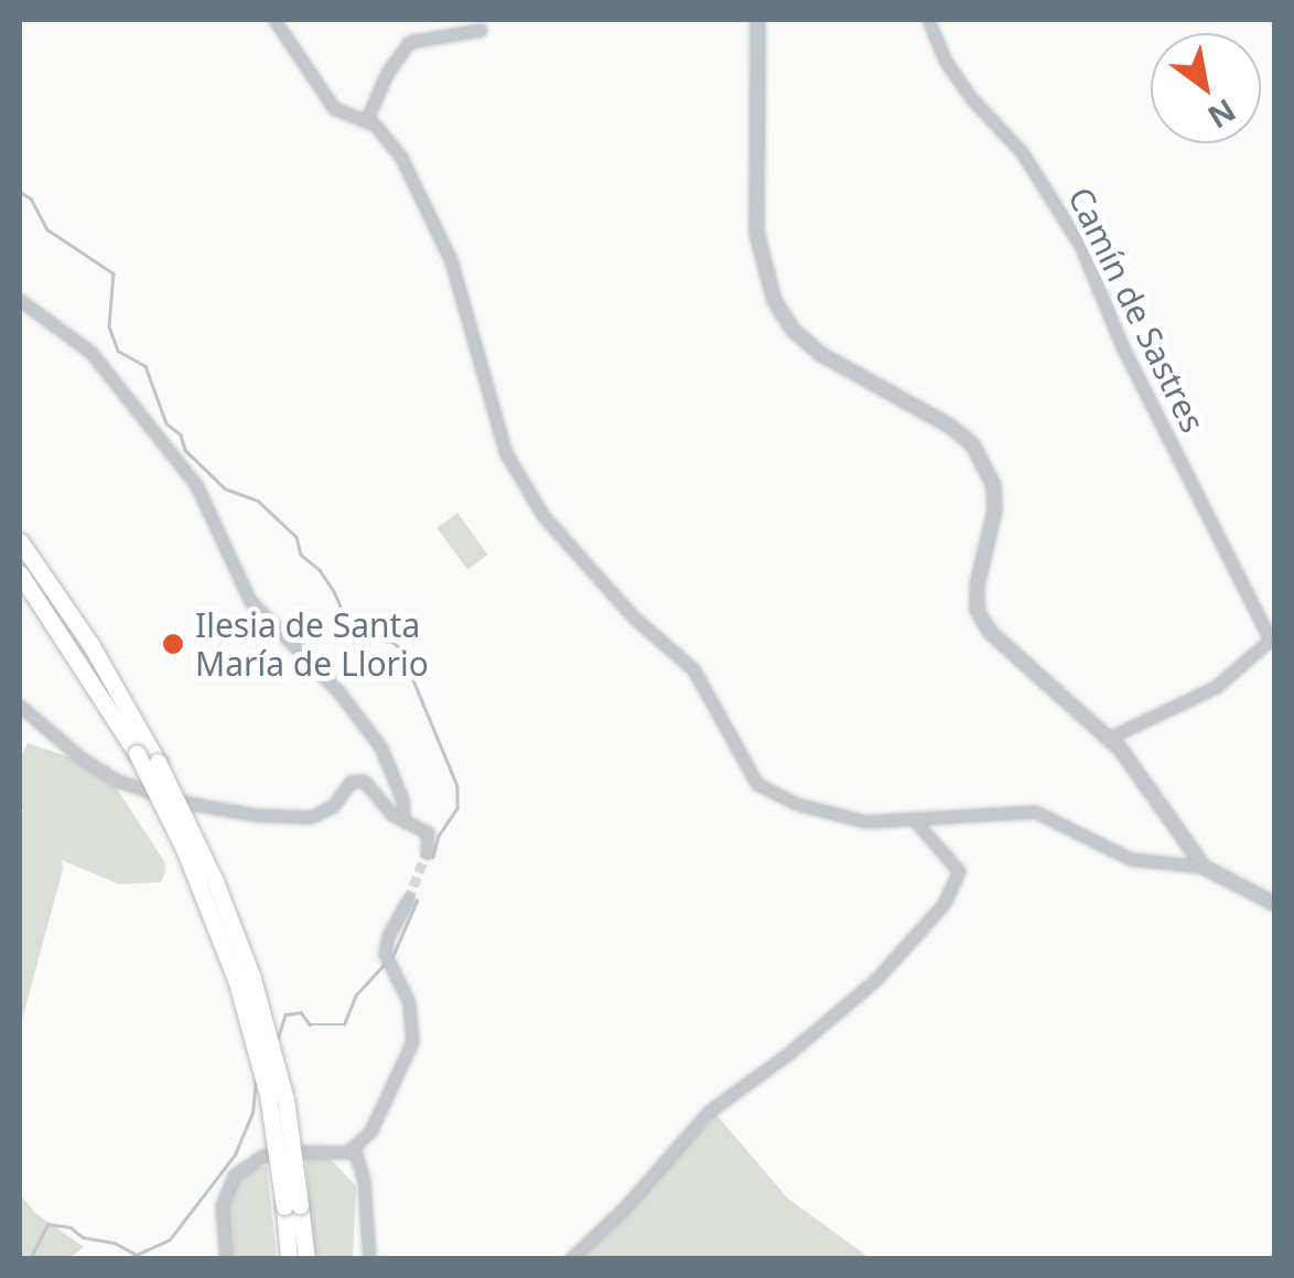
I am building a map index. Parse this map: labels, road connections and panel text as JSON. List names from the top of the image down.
{
  "streets": {
    "street": ["Camín de Sastres"]
  },
  "places": ["Ilesia de Santa María de Llorio"],
  "north": "bottom right"
}
